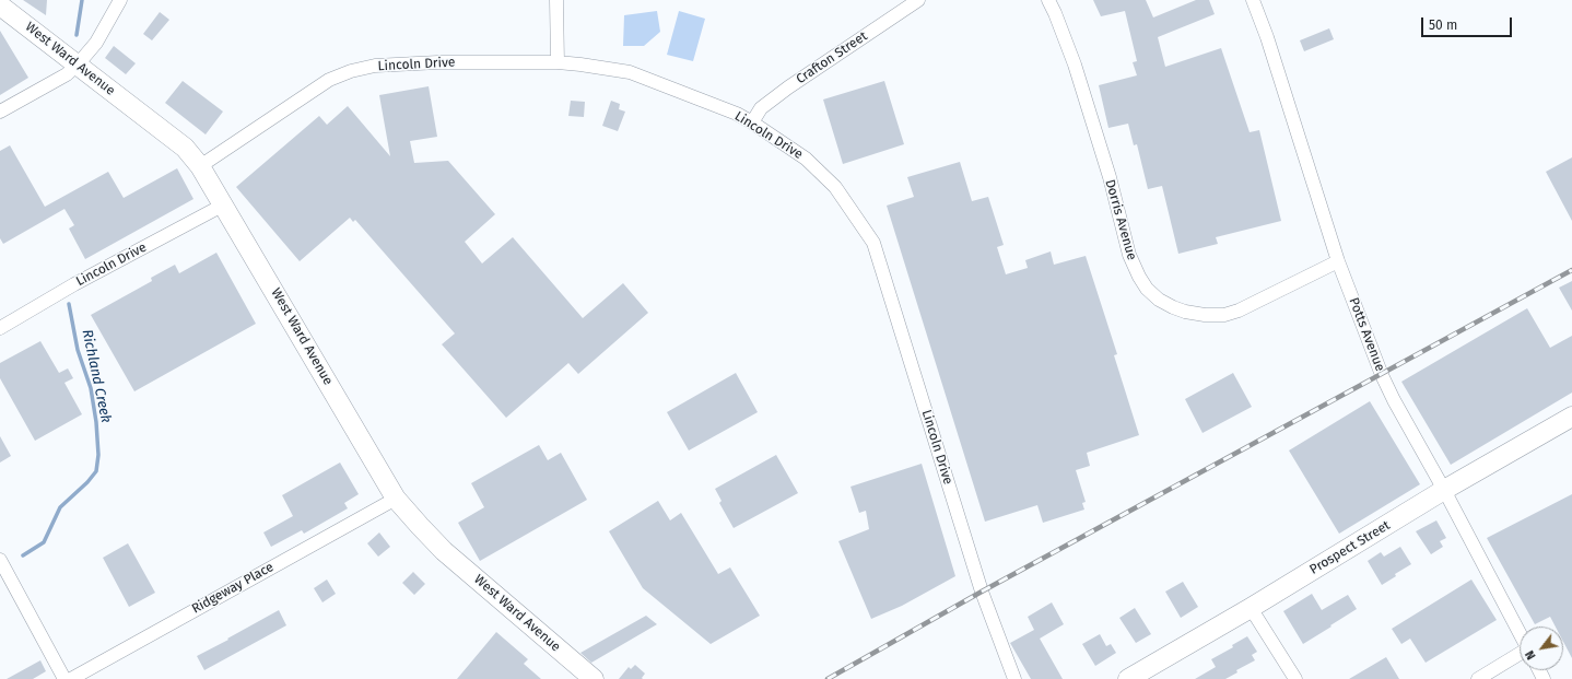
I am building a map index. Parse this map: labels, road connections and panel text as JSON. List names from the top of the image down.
{
  "streets": {
    "street": [
      "Crafton Street",
      "West Ward Avenue",
      "Lincoln Drive",
      "Dorris Avenue",
      "Potts Avenue",
      "Prospect Street",
      "Ridgeway Place"
    ]
  },
  "crossings": [
    ["Crafton Street", "Lincoln Drive"],
    ["West Ward Avenue", "Lincoln Drive"],
    ["West Ward Avenue", "Ridgeway Place"],
    ["Dorris Avenue", "Potts Avenue"],
    ["Potts Avenue", "Prospect Street"]
  ],
  "water": ["Richland Creek"],
  "scale_bar": "50 m",
  "north": "bottom left"
}
